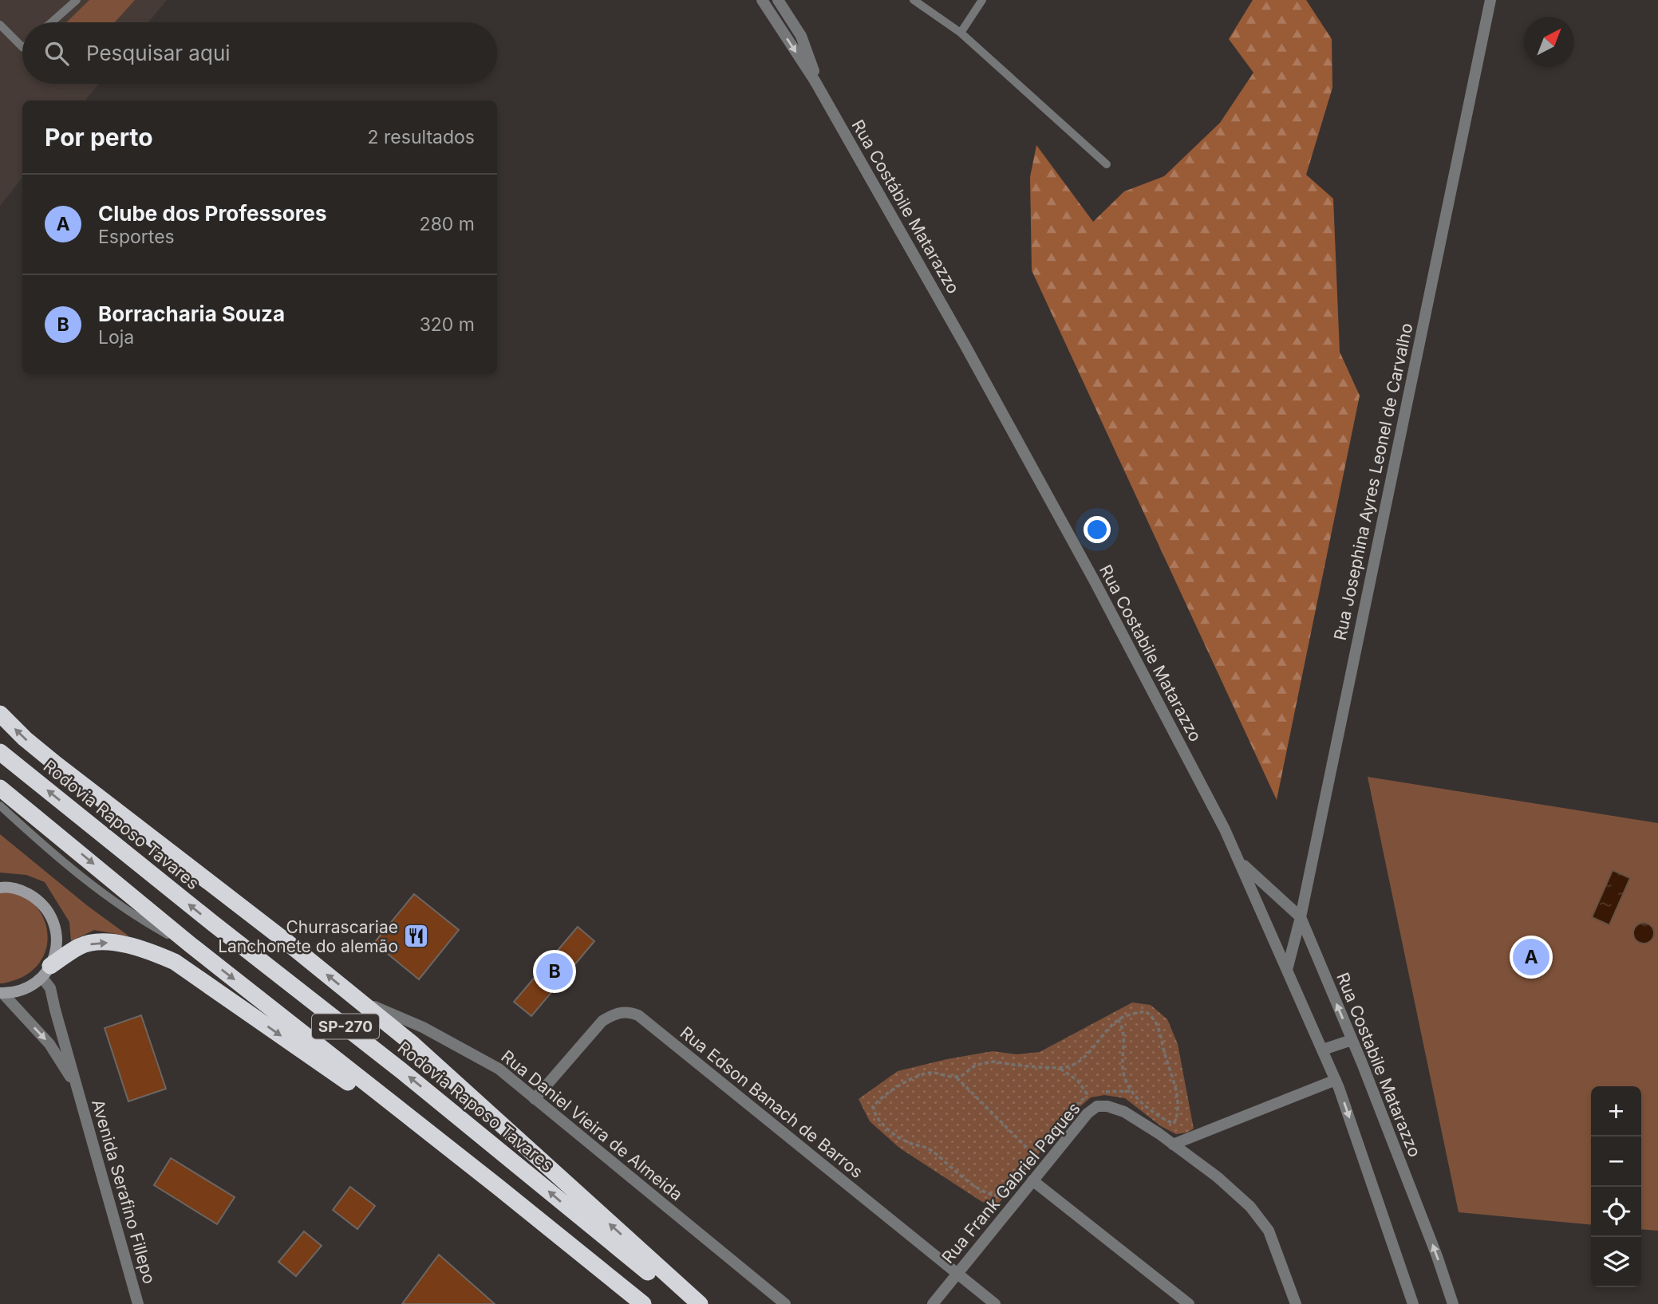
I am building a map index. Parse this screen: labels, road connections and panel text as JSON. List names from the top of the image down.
{
  "streets": {
    "highway": ["Rodovia Raposo Tavares", "SP-270"],
    "street": [
      "Rua Costábile Matarazzo",
      "Rua Josephina Ayres Leonel de Carvalho",
      "Rua Costabile Matarazzo",
      "Rua Edson Banach de Barros",
      "Rua Daniel Vieira de Almeida",
      "Rua Frank Gabriel Paques",
      "Avenida Serafino Fillepo"
    ]
  },
  "crossings": [
    ["Rua Costábile Matarazzo", "Rua Costabile Matarazzo"],
    ["Rua Josephina Ayres Leonel de Carvalho", "Rua Costabile Matarazzo"],
    ["Rua Edson Banach de Barros", "Rua Daniel Vieira de Almeida"],
    ["Rua Edson Banach de Barros", "Rua Frank Gabriel Paques"]
  ],
  "places": {
    "restaurant": ["Churrascariae Lanchonete do alemão"]
  },
  "north": "top right",
  "page": {
    "search": "Pesquisar aqui",
    "heading": ["Por perto", "2 resultados"],
    "list": [
      {
        "mark": "A",
        "name": "Clube dos Professores",
        "note": "Esportes",
        "value": "280 m"
      },
      {
        "mark": "B",
        "name": "Borracharia Souza",
        "note": "Loja",
        "value": "320 m"
      }
    ],
    "pins": ["A", "B"],
    "map_buttons": ["+", "−"]
  }
}
